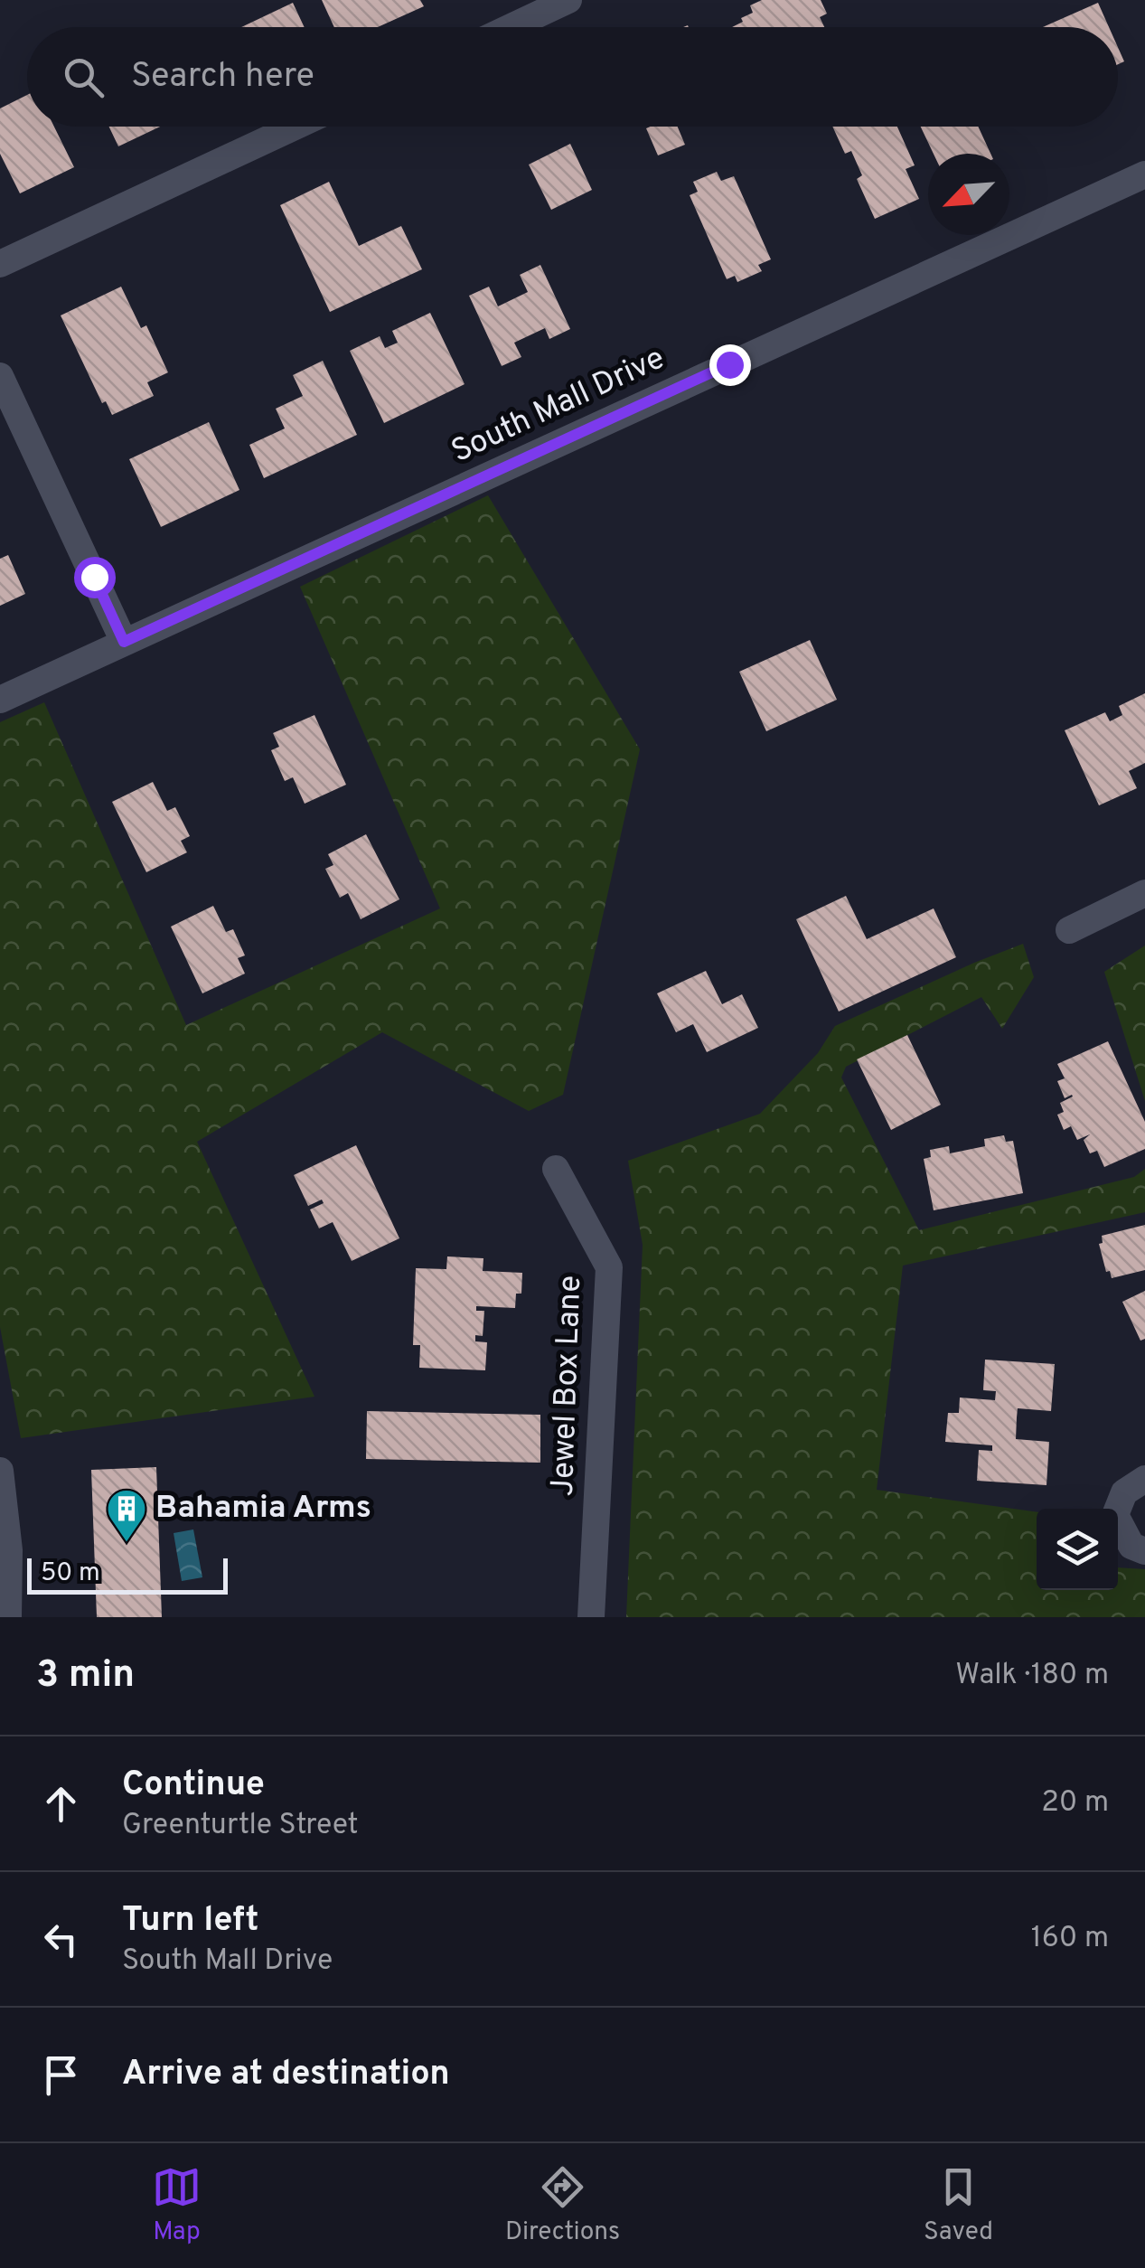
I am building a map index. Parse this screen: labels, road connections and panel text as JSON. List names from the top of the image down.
{
  "streets": {
    "street": ["South Mall Drive", "Jewel Box Lane"]
  },
  "places": {
    "building": ["Bahamia Arms"]
  },
  "scale_bar": "50 m",
  "north": "bottom left",
  "page": {
    "search": "Search here",
    "scale": "50 m",
    "heading": ["3 min", "Walk · 180 m"],
    "list": [
      ["Continue", "Greenturtle Street", "20 m"],
      ["Turn left", "South Mall Drive", "160 m"],
      "Arrive at destination"
    ],
    "nav": ["Map", "Directions", "Saved"]
  }
}
